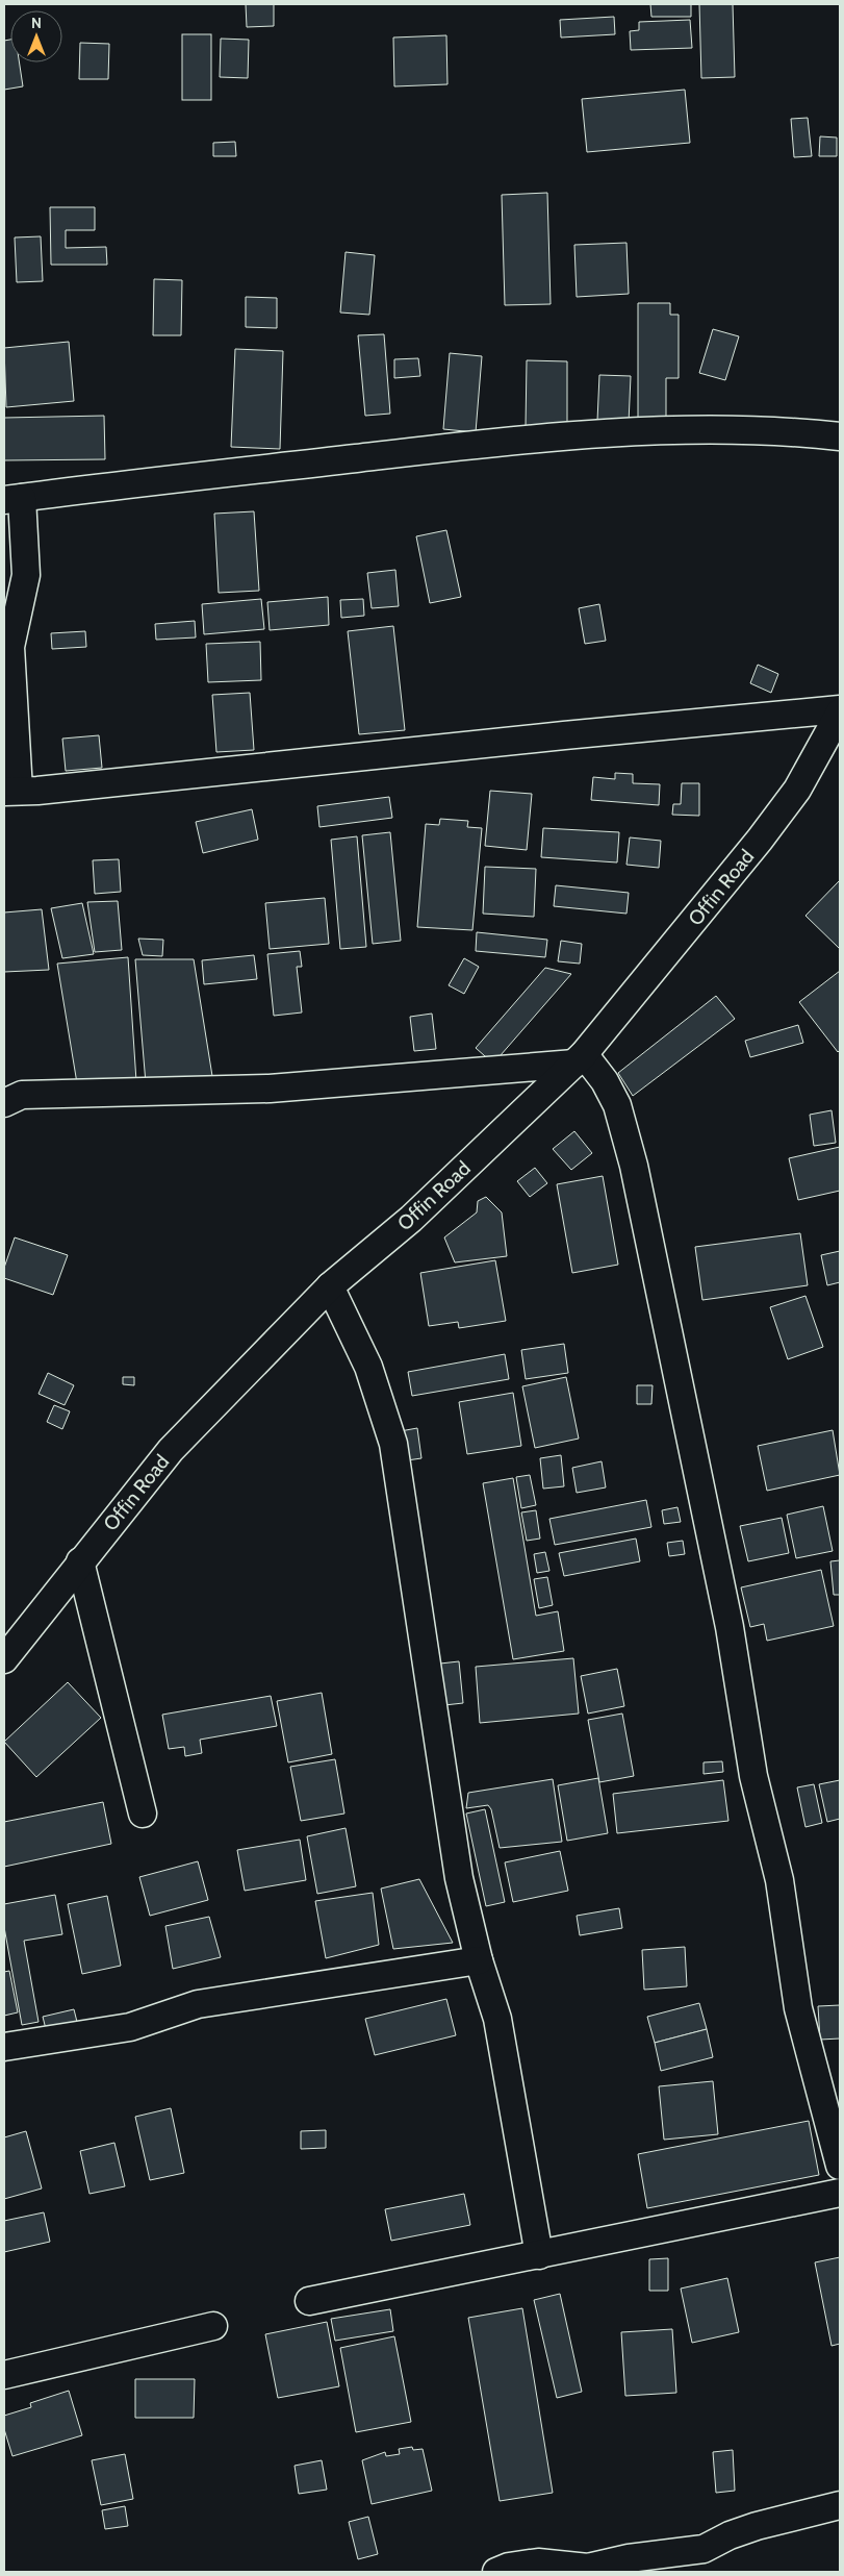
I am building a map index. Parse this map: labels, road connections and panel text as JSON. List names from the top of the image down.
{
  "streets": {
    "street": ["Offin Road"]
  },
  "north": "top"
}
